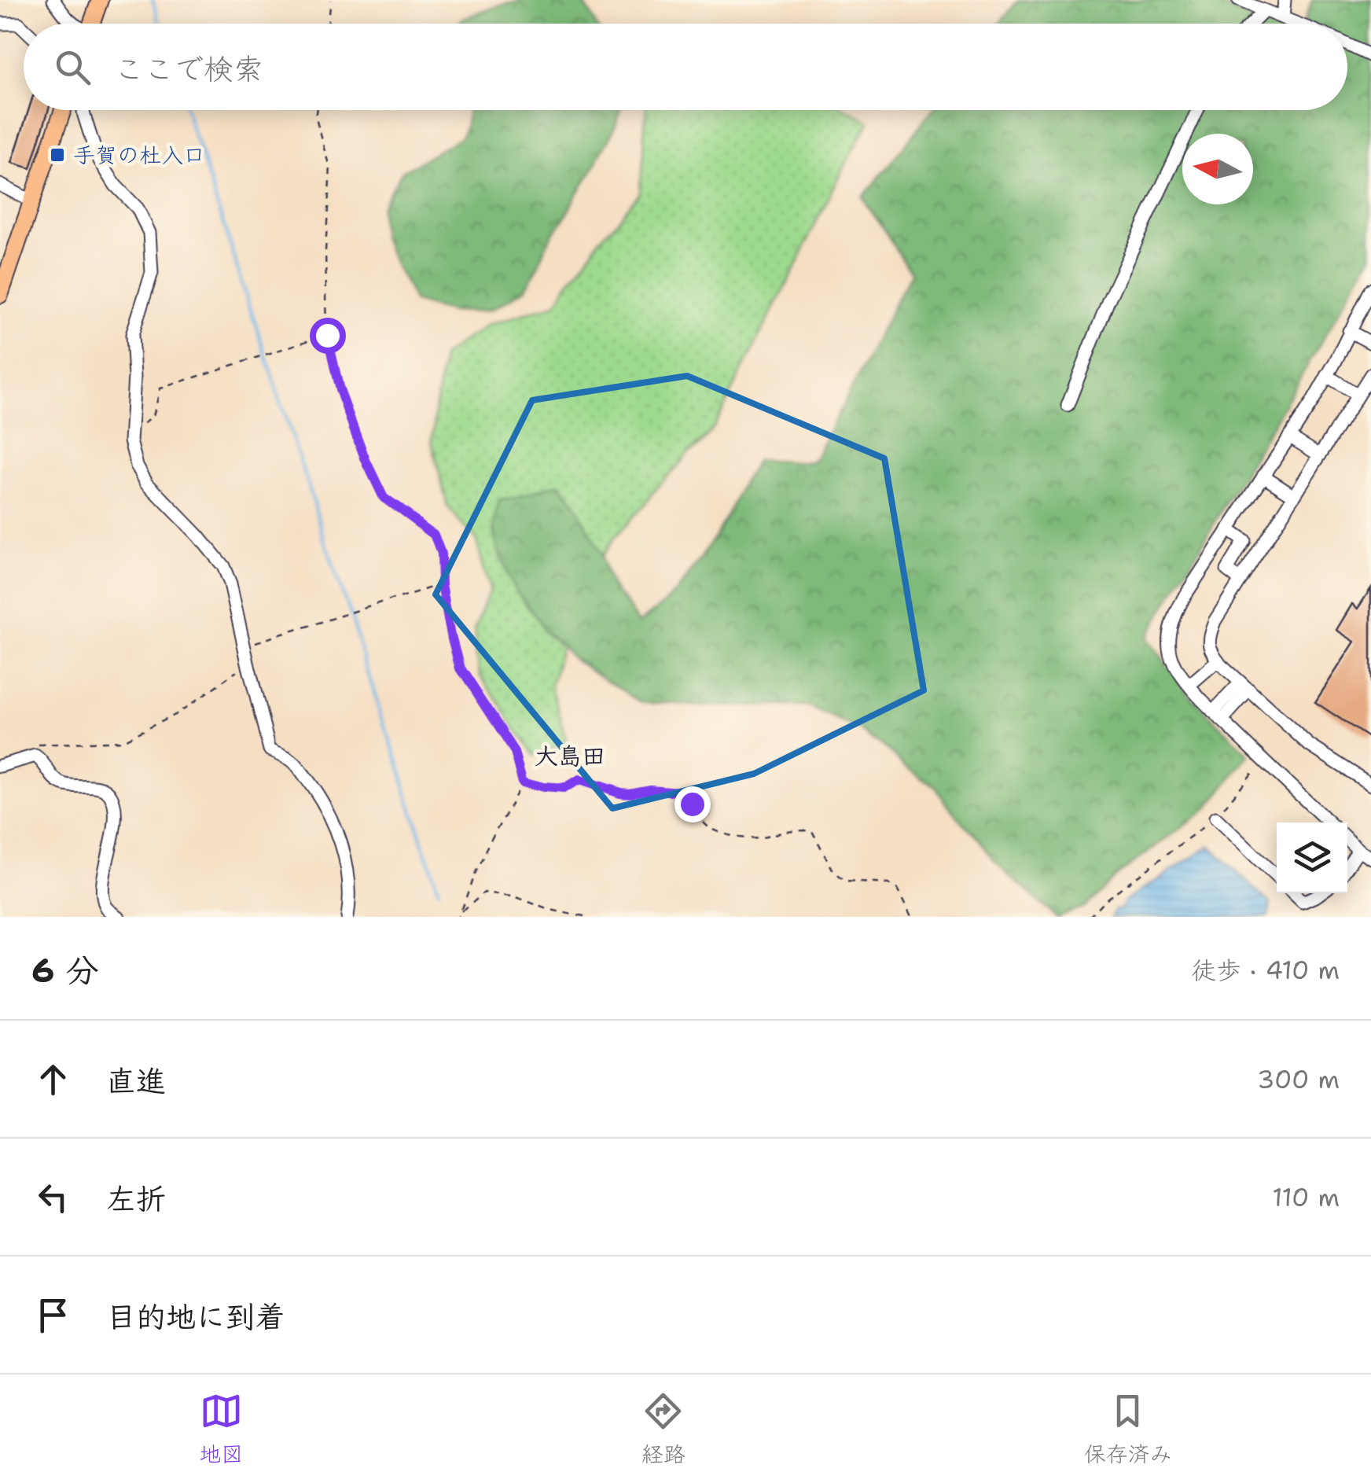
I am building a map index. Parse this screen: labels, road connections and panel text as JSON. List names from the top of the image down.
{
  "districts": ["大島田"],
  "places": {
    "transit": ["手賀の杜入口"]
  },
  "north": "left",
  "page": {
    "search": "ここで検索",
    "heading": ["6 分", "徒歩 · 410 m"],
    "list": [
      ["直進", "300 m"],
      ["左折", "110 m"],
      "目的地に到着"
    ],
    "nav": ["地図", "経路", "保存済み"]
  }
}
